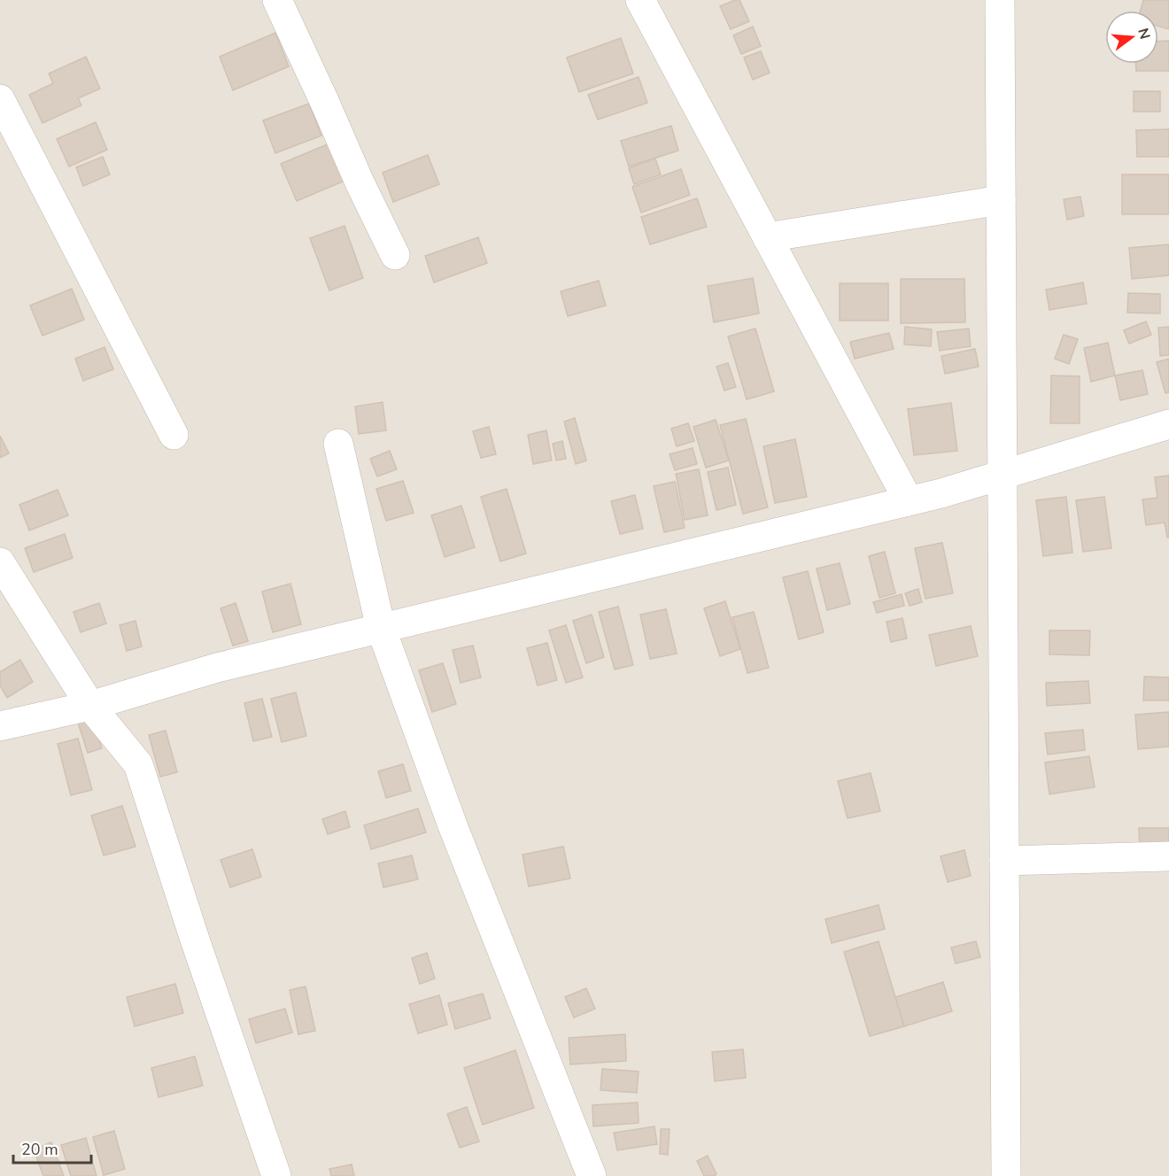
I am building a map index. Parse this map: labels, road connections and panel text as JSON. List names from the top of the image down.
{
  "scale_bar": "20 m",
  "north": "right"
}
